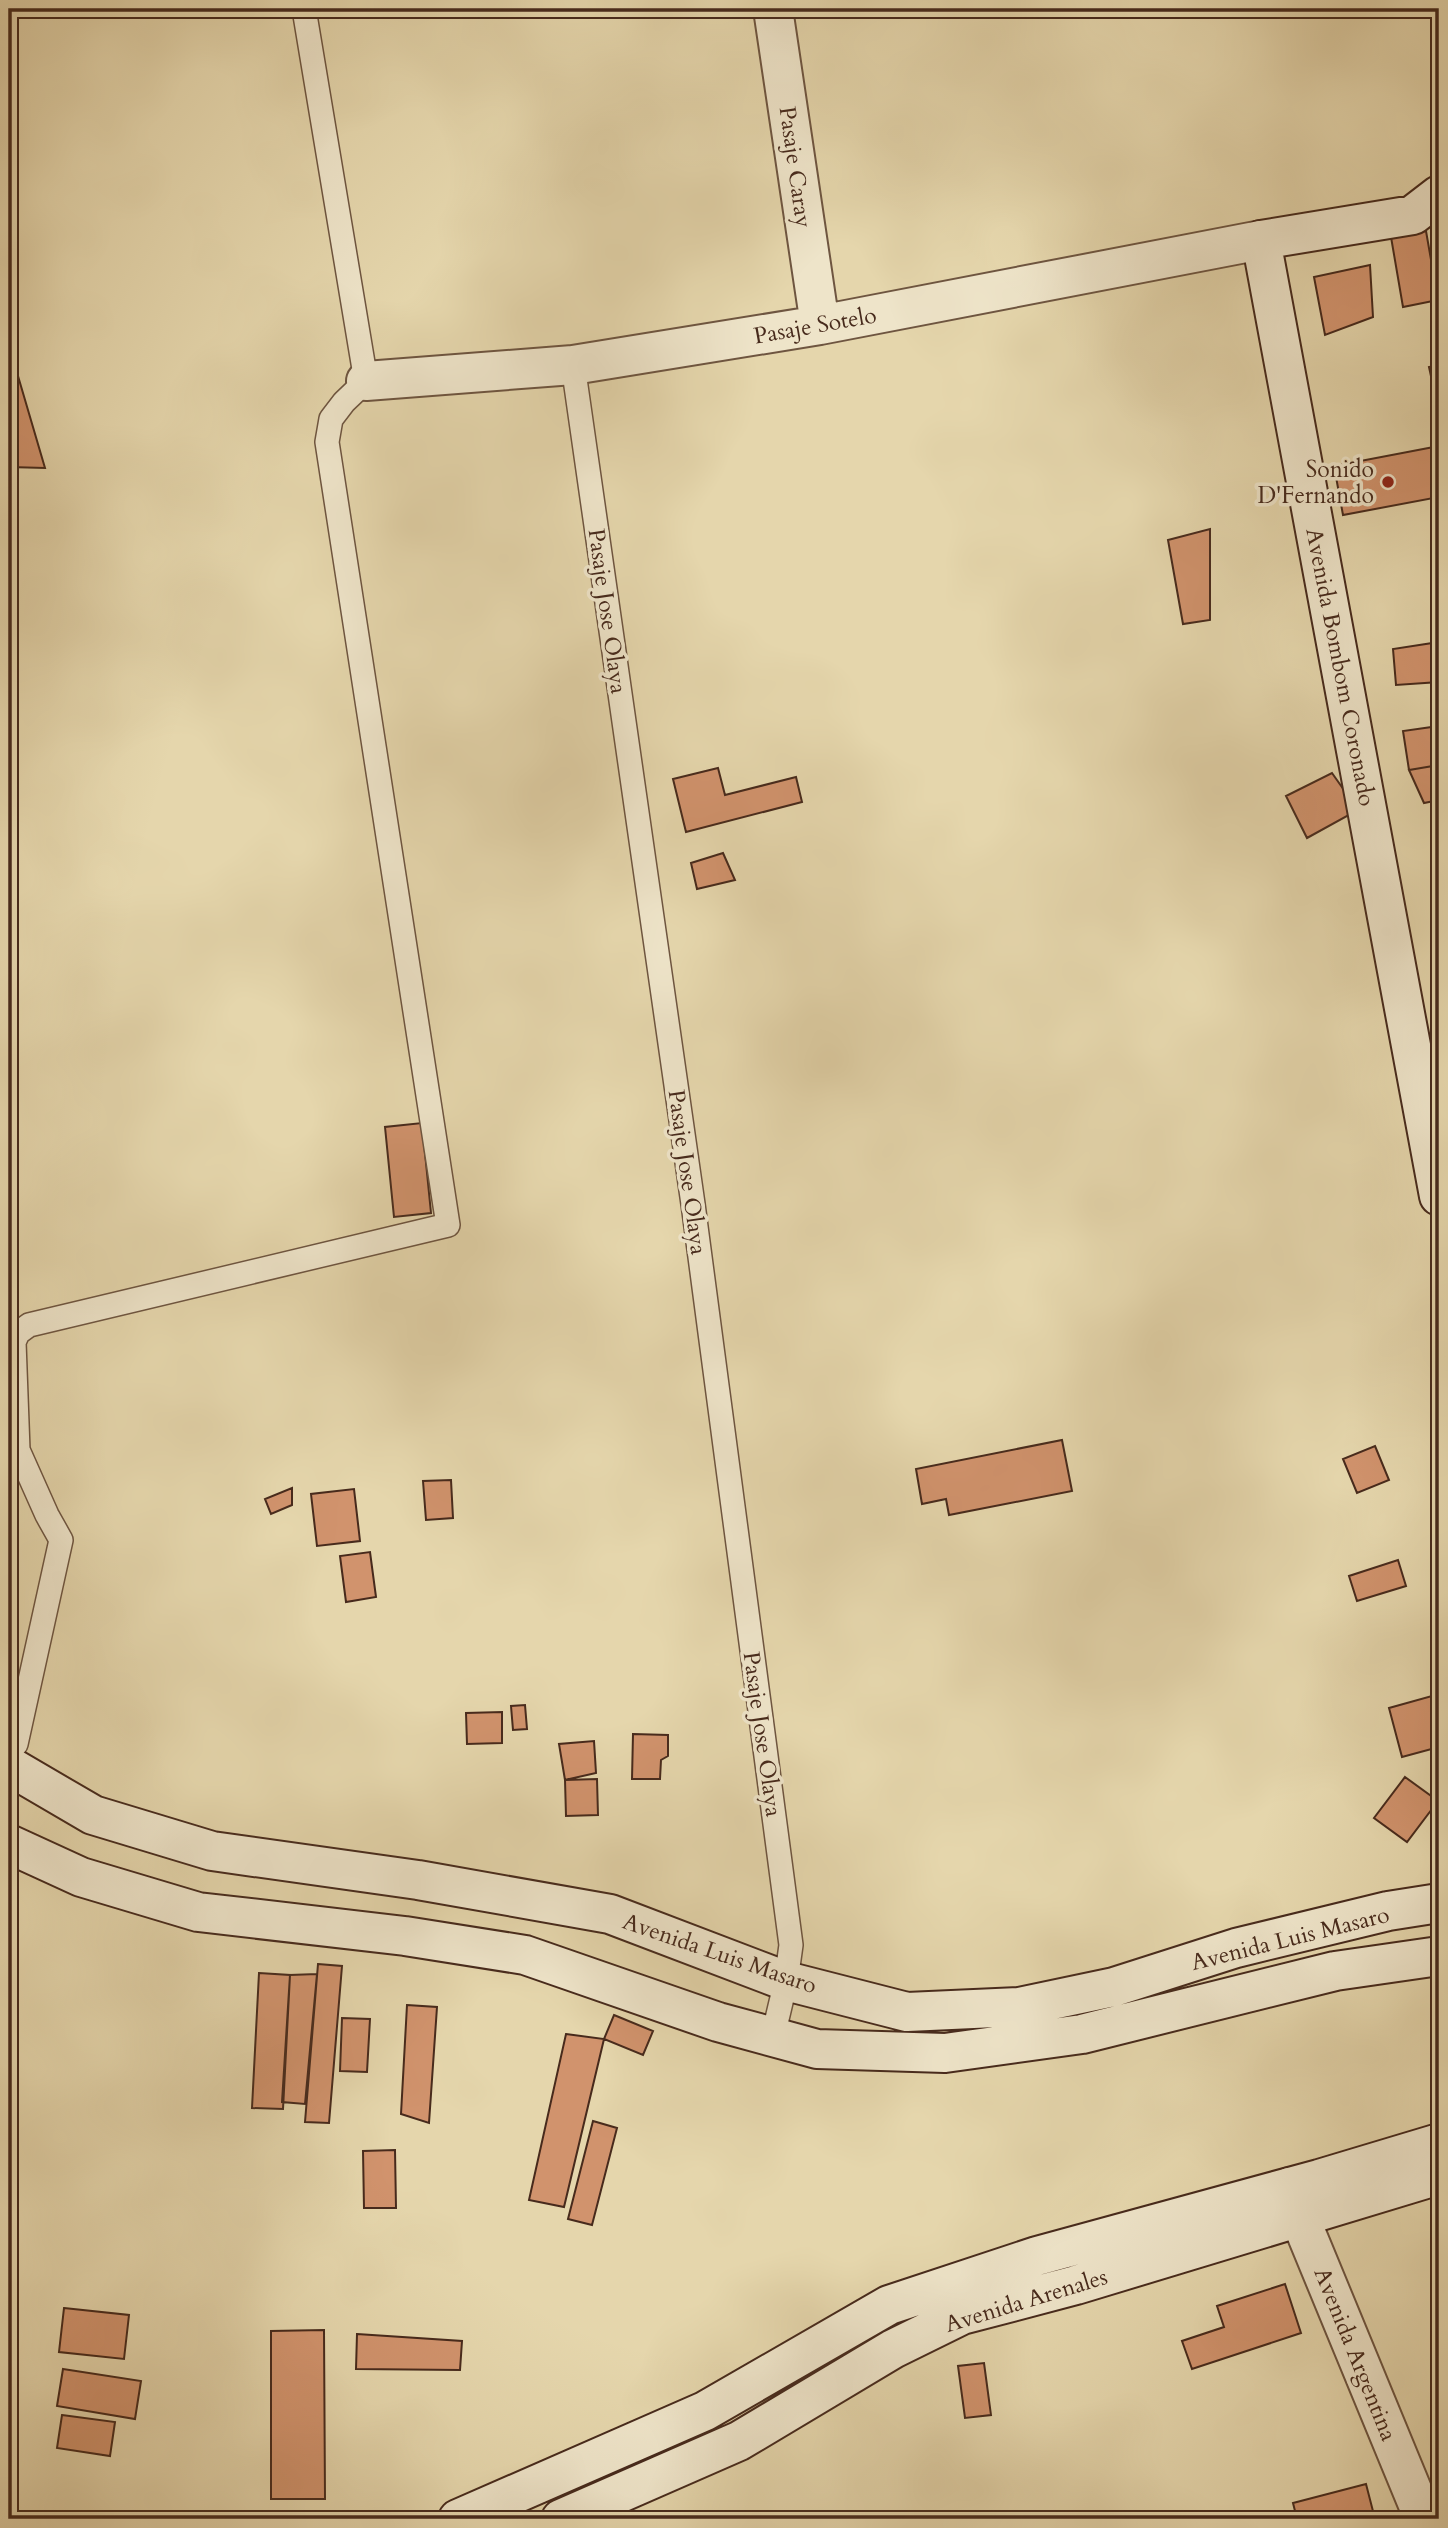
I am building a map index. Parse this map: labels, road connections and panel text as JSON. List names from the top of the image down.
{
  "streets": {
    "street": [
      "Pasaje Caray",
      "Pasaje Sotelo",
      "Avenida Bombom Coronado",
      "Avenida Luis Masaro",
      "Avenida Arenales",
      "Avenida Argentina"
    ],
    "lane": ["Pasaje Jose Olaya"]
  },
  "crossings": [
    ["Pasaje Caray", "Pasaje Sotelo"],
    ["Pasaje Sotelo", "Pasaje Jose Olaya"],
    ["Pasaje Sotelo", "Avenida Bombom Coronado"],
    ["Pasaje Jose Olaya", "Avenida Luis Masaro"],
    ["Avenida Arenales", "Avenida Argentina"]
  ],
  "places": ["Sonido D'Fernando"]
}
